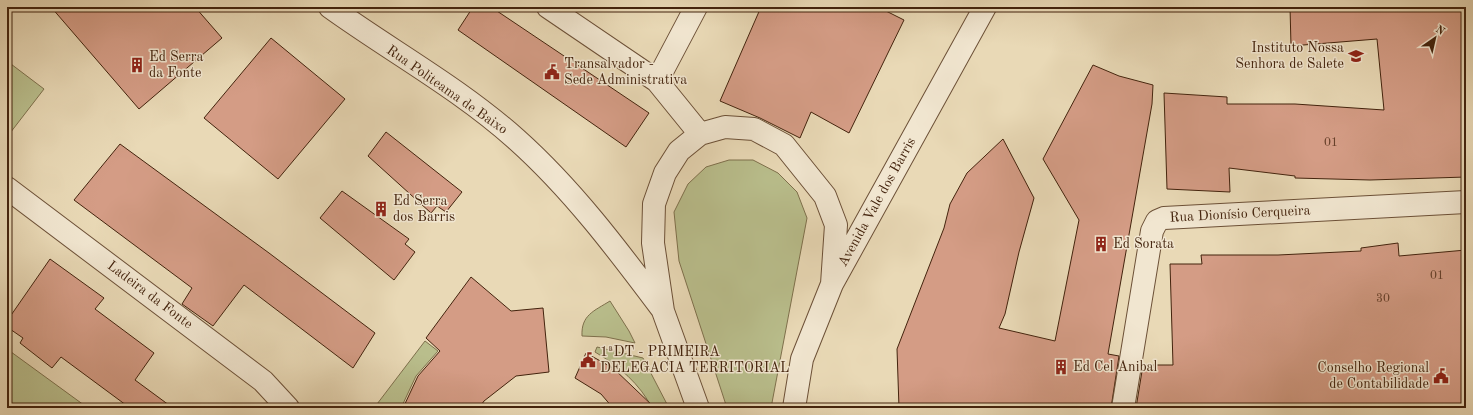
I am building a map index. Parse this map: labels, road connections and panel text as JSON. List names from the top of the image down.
{
  "streets": {
    "street": [
      "Rua Politeama de Baixo",
      "Avenida Vale dos Barris",
      "Rua Dionísio Cerqueira",
      "Ladeira da Fonte"
    ]
  },
  "places": {
    "school or university": ["Instituto Nossa Senhora de Salete"],
    "building": [
      "Ed Serra da Fonte",
      "Ed Serra dos Barris",
      "Ed Sorata",
      "Ed Cel Anibal"
    ],
    "public building": ["Transalvador - Sede Administrativa", "1ªDT - PRIMEIRA DELEGACIA TERRITORIAL", "Conselho Regional de Contabilidade"]
  },
  "house_numbers": ["01", "01", "30"],
  "north": "top right"
}
